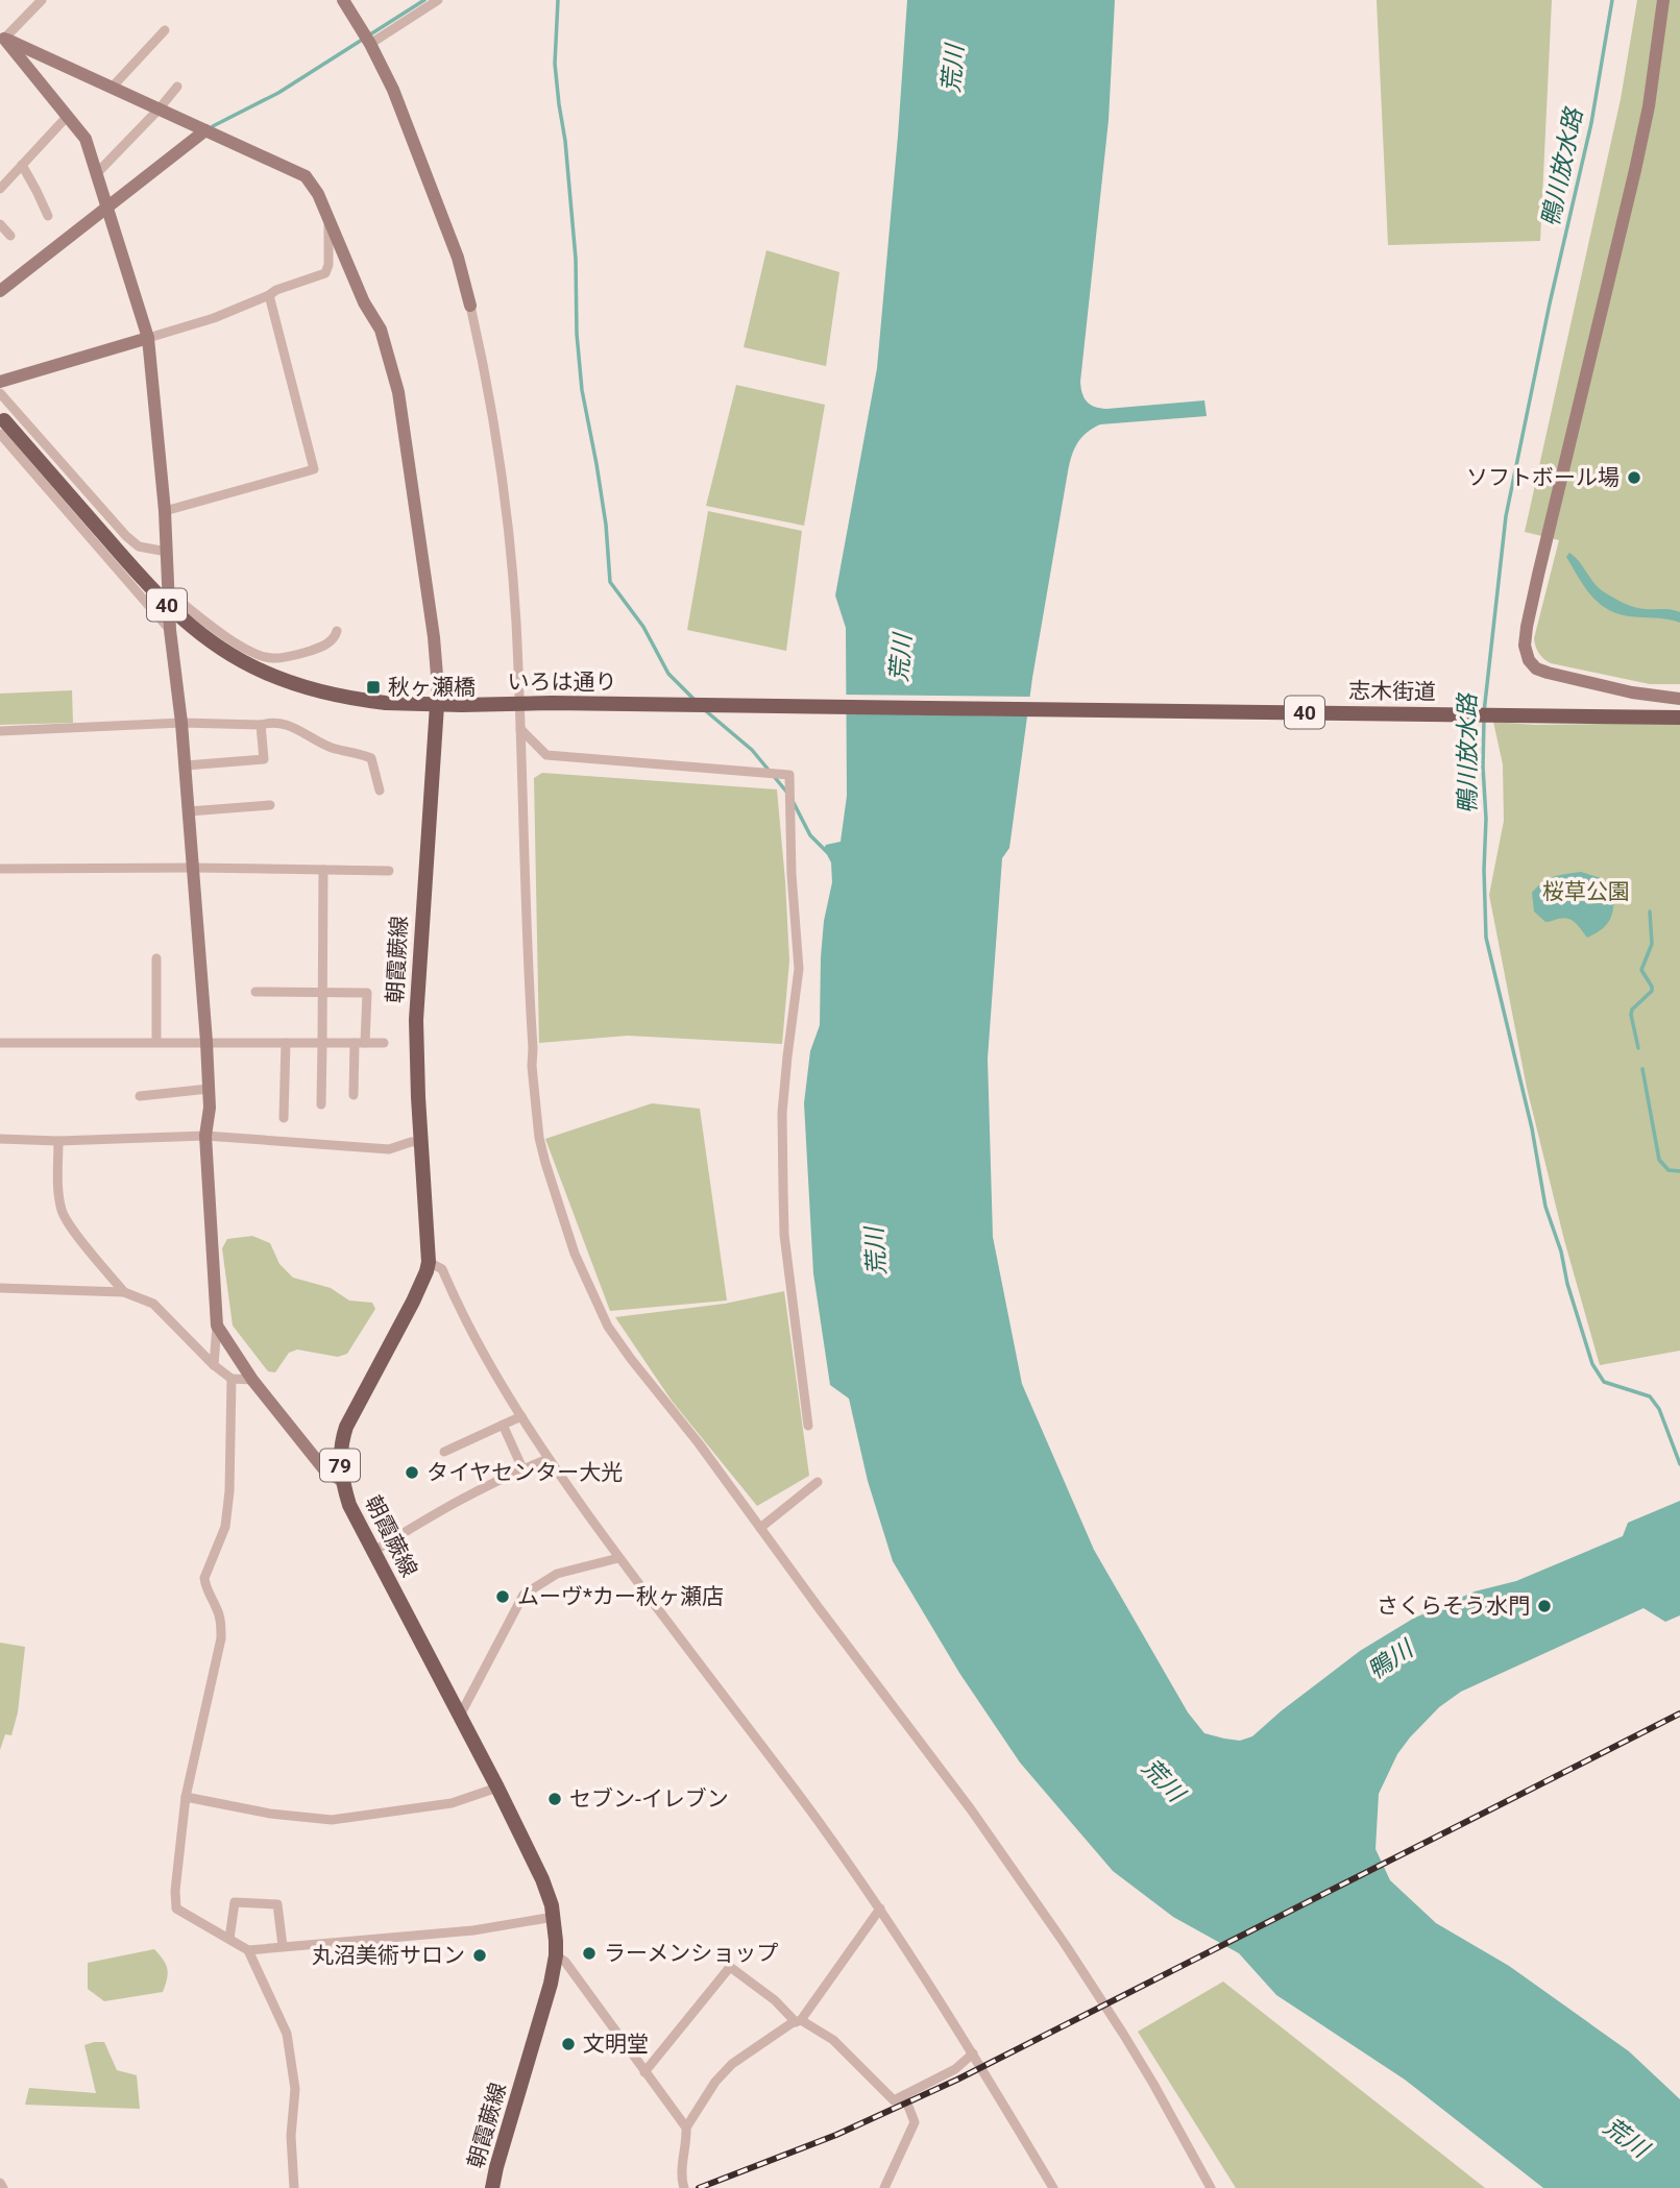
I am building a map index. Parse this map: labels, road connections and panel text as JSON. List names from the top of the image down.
{
  "streets": {
    "main road": [
      "40",
      "いろは通り",
      "志木街道",
      "朝霞蕨線",
      "79"
    ]
  },
  "crossings": [
    ["いろは通り", "志木街道"],
    ["いろは通り", "朝霞蕨線"]
  ],
  "water": ["荒川", "鴨川放水路", "鴨川"],
  "parks": ["桜草公園"],
  "places": {
    "other": [
      "ソフトボール場",
      "タイヤセンター大光",
      "ムーヴ*カー秋ヶ瀬店",
      "さくらそう水門",
      "セブン-イレブン",
      "ラーメンショップ",
      "丸沼美術サロン",
      "文明堂"
    ],
    "transit": ["秋ヶ瀬橋"]
  }
}
